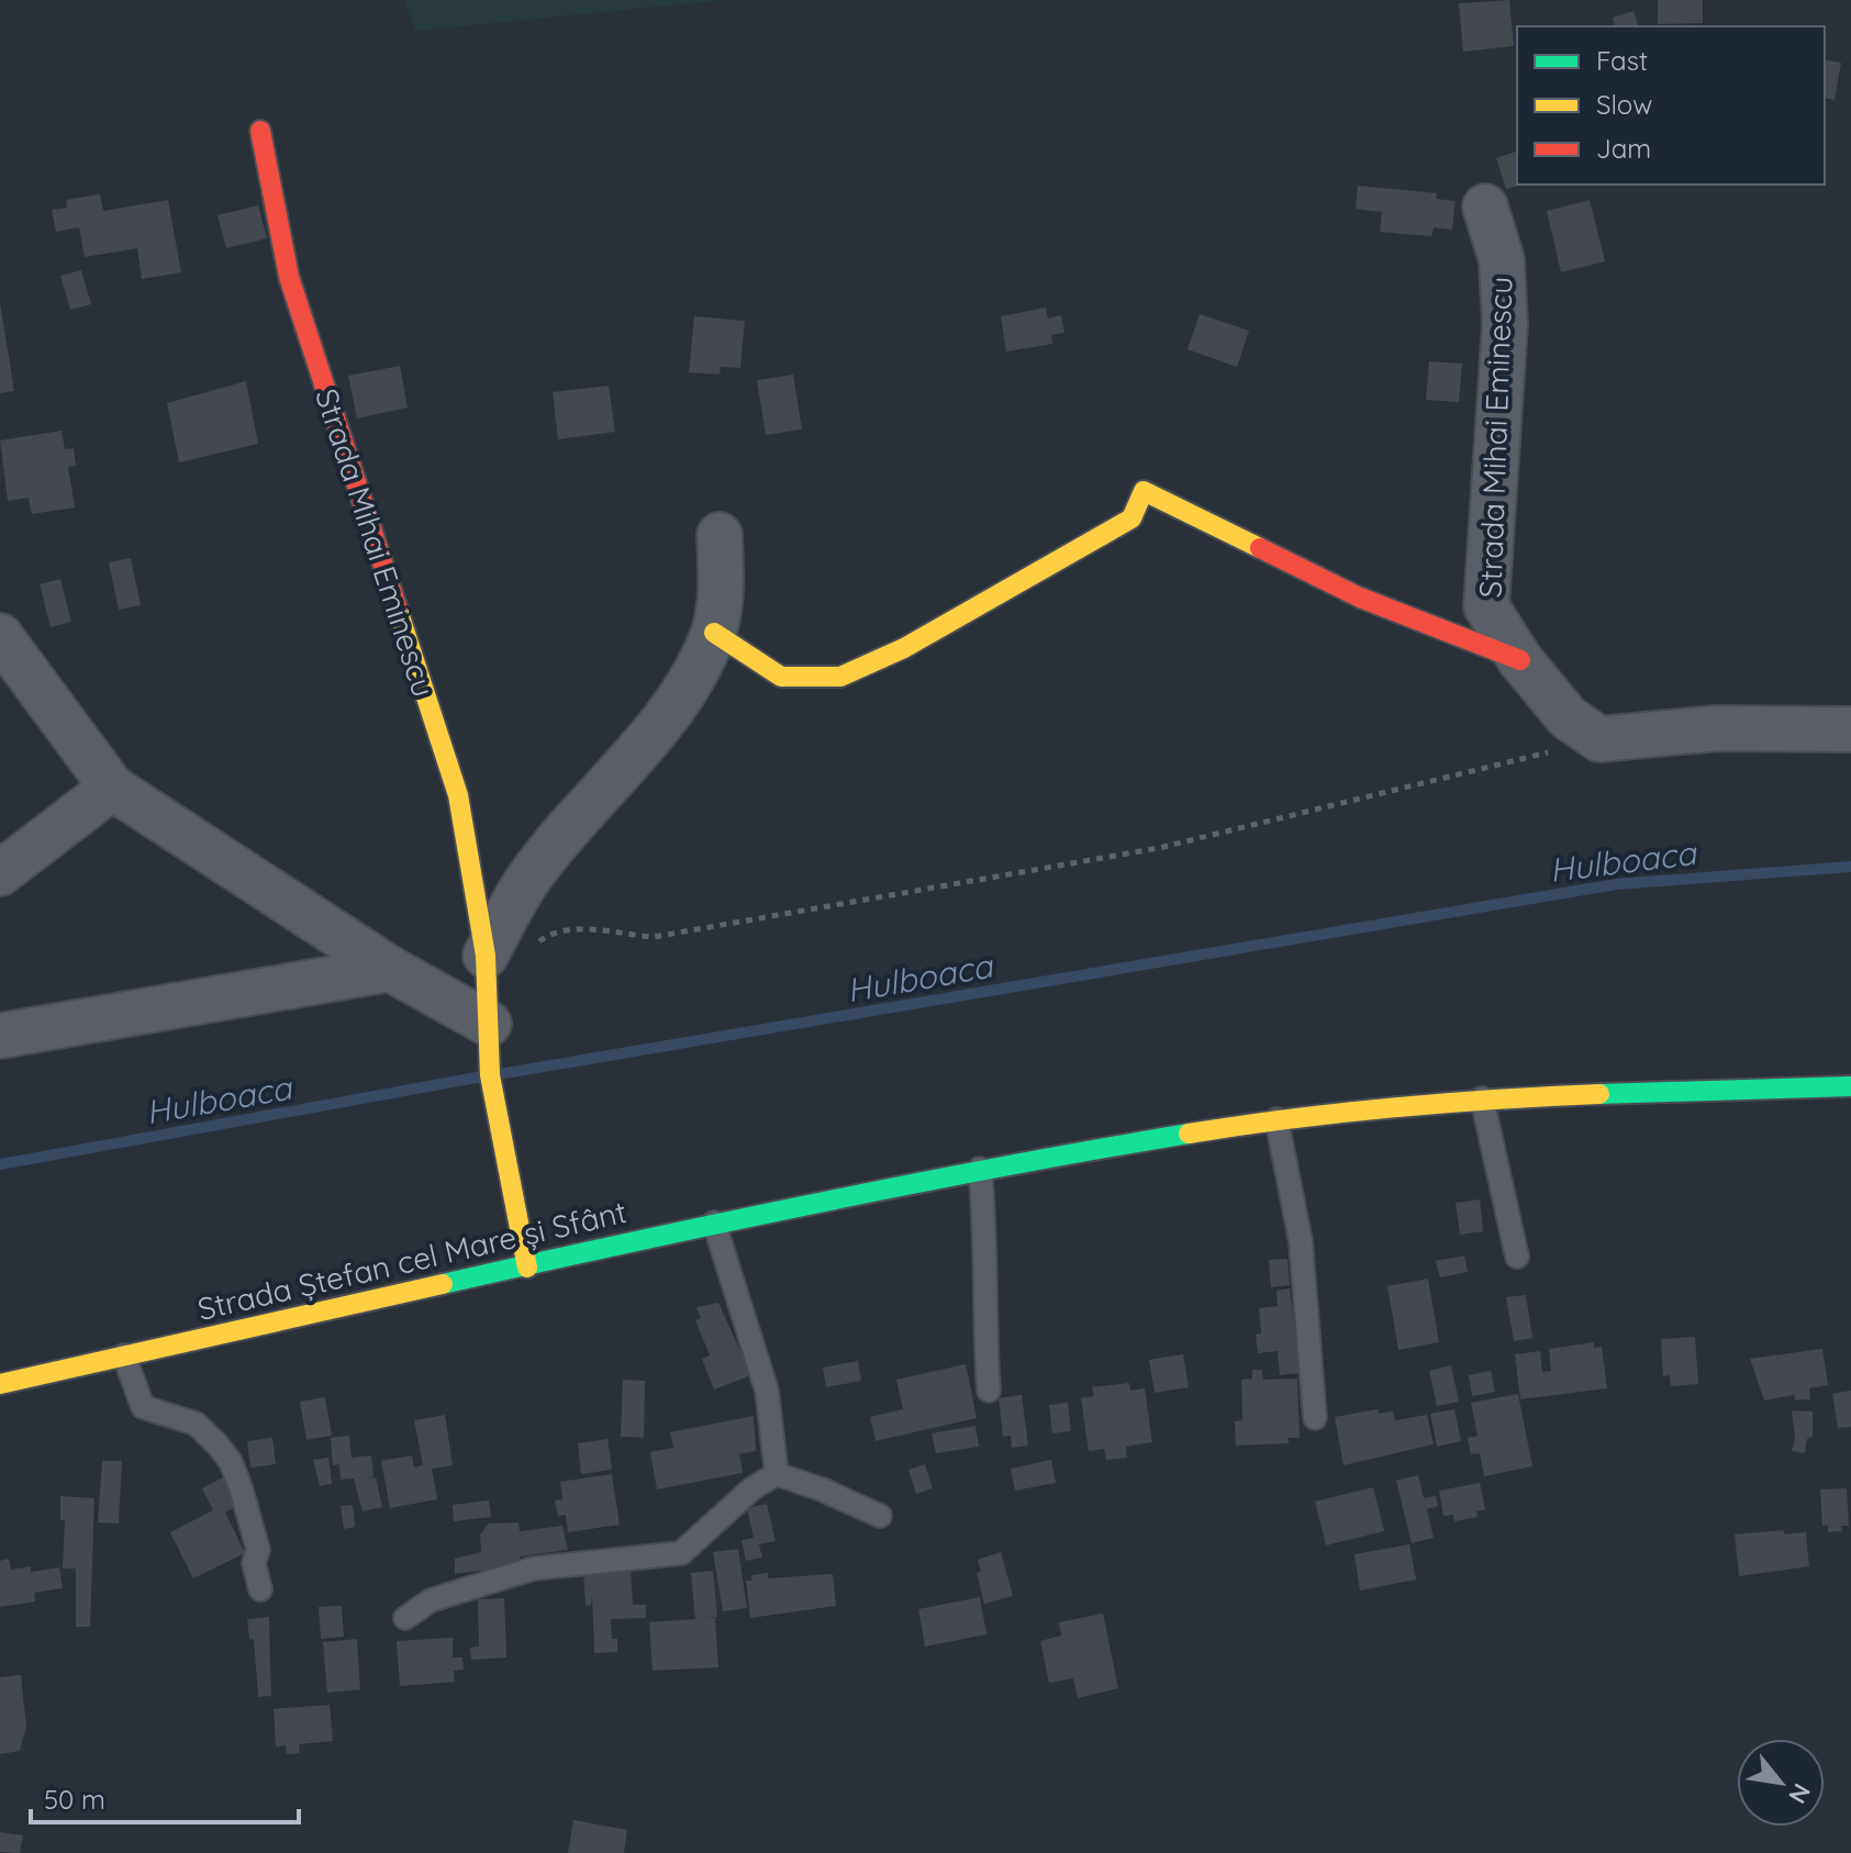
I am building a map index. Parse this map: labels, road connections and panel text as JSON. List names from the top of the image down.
{
  "streets": {
    "street": ["Strada Mihai Eminescu", "Strada Ștefan cel Mare și Sfânt"]
  },
  "crossings": [
    ["Strada Mihai Eminescu", "Strada Ștefan cel Mare și Sfânt"]
  ],
  "water": ["Hulboaca"],
  "legend": ["Fast", "Slow", "Jam"],
  "scale_bar": "50 m",
  "north": "bottom right"
}
